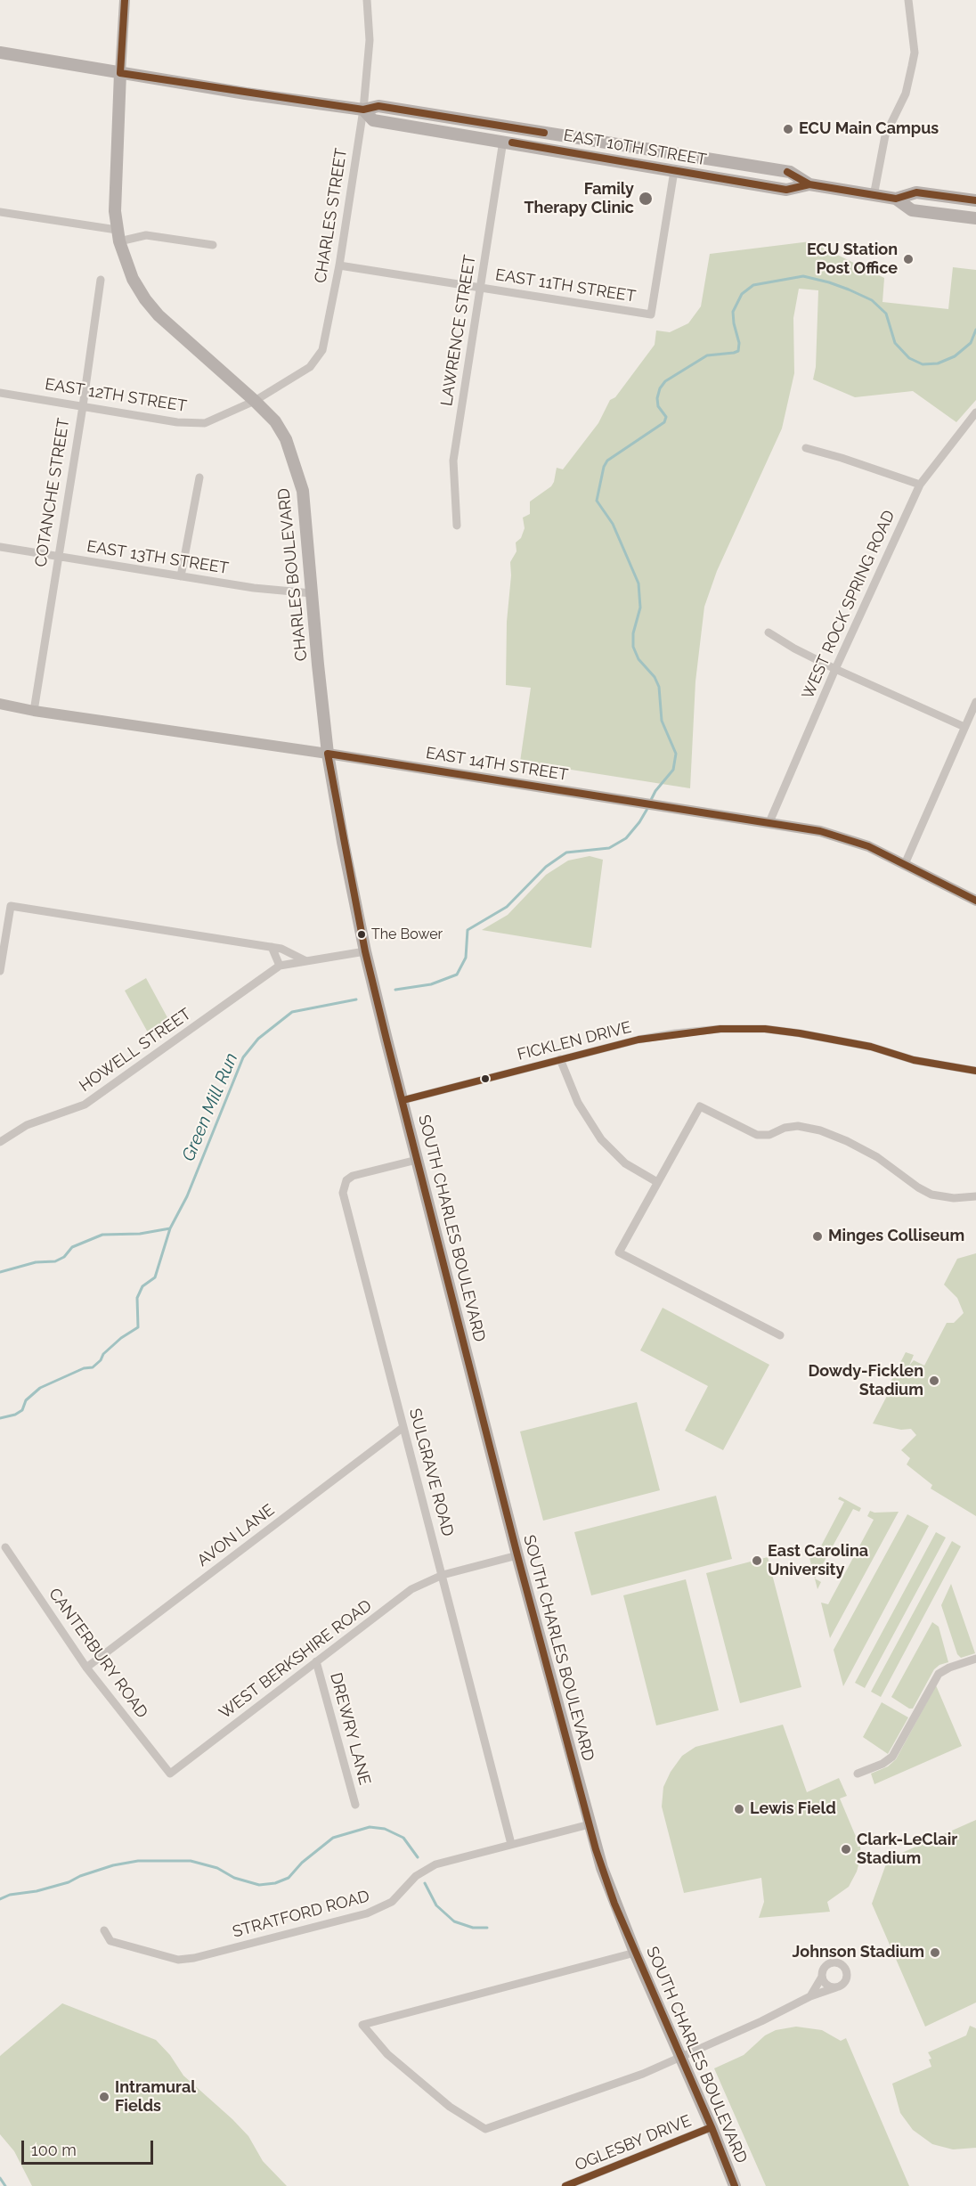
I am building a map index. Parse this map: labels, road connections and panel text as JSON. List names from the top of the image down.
{
  "streets": {
    "main road": ["EAST 10TH STREET", "CHARLES BOULEVARD", "SOUTH CHARLES BOULEVARD"],
    "street": [
      "CHARLES STREET",
      "EAST 11TH STREET",
      "LAWRENCE STREET",
      "EAST 12TH STREET",
      "COTANCHE STREET",
      "EAST 13TH STREET",
      "WEST ROCK SPRING ROAD",
      "EAST 14TH STREET",
      "FICKLEN DRIVE",
      "HOWELL STREET",
      "SULGRAVE ROAD",
      "AVON LANE",
      "CANTERBURY ROAD",
      "WEST BERKSHIRE ROAD",
      "DREWRY LANE",
      "STRATFORD ROAD",
      "OGLESBY DRIVE"
    ]
  },
  "crossings": [
    ["EAST 10TH STREET", "CHARLES STREET"],
    ["EAST 10TH STREET", "EAST 11TH STREET"],
    ["EAST 10TH STREET", "LAWRENCE STREET"],
    ["EAST 10TH STREET", "CHARLES BOULEVARD"],
    ["CHARLES STREET", "EAST 11TH STREET"],
    ["CHARLES STREET", "EAST 12TH STREET"],
    ["CHARLES STREET", "CHARLES BOULEVARD"],
    ["EAST 11TH STREET", "LAWRENCE STREET"],
    ["EAST 12TH STREET", "COTANCHE STREET"],
    ["EAST 12TH STREET", "CHARLES BOULEVARD"],
    ["COTANCHE STREET", "EAST 13TH STREET"],
    ["COTANCHE STREET", "EAST 14TH STREET"],
    ["EAST 13TH STREET", "CHARLES BOULEVARD"],
    ["CHARLES BOULEVARD", "EAST 14TH STREET"],
    ["CHARLES BOULEVARD", "FICKLEN DRIVE"],
    ["CHARLES BOULEVARD", "HOWELL STREET"],
    ["CHARLES BOULEVARD", "SOUTH CHARLES BOULEVARD"],
    ["WEST ROCK SPRING ROAD", "EAST 14TH STREET"],
    ["FICKLEN DRIVE", "SOUTH CHARLES BOULEVARD"],
    ["SOUTH CHARLES BOULEVARD", "SULGRAVE ROAD"],
    ["SOUTH CHARLES BOULEVARD", "WEST BERKSHIRE ROAD"],
    ["SOUTH CHARLES BOULEVARD", "STRATFORD ROAD"],
    ["SOUTH CHARLES BOULEVARD", "OGLESBY DRIVE"],
    ["SULGRAVE ROAD", "AVON LANE"],
    ["SULGRAVE ROAD", "WEST BERKSHIRE ROAD"],
    ["SULGRAVE ROAD", "STRATFORD ROAD"],
    ["AVON LANE", "CANTERBURY ROAD"],
    ["CANTERBURY ROAD", "WEST BERKSHIRE ROAD"],
    ["WEST BERKSHIRE ROAD", "DREWRY LANE"]
  ],
  "water": ["Green Mill Run"],
  "places": [
    "ECU Main Campus",
    "Family Therapy Clinic",
    "ECU Station Post Office",
    "The Bower",
    "Minges Colliseum",
    "Dowdy-Ficklen Stadium",
    "East Carolina University",
    "Lewis Field",
    "Clark-LeClair Stadium",
    "Johnson Stadium",
    "Intramural Fields"
  ],
  "scale_bar": "100 m"
}
